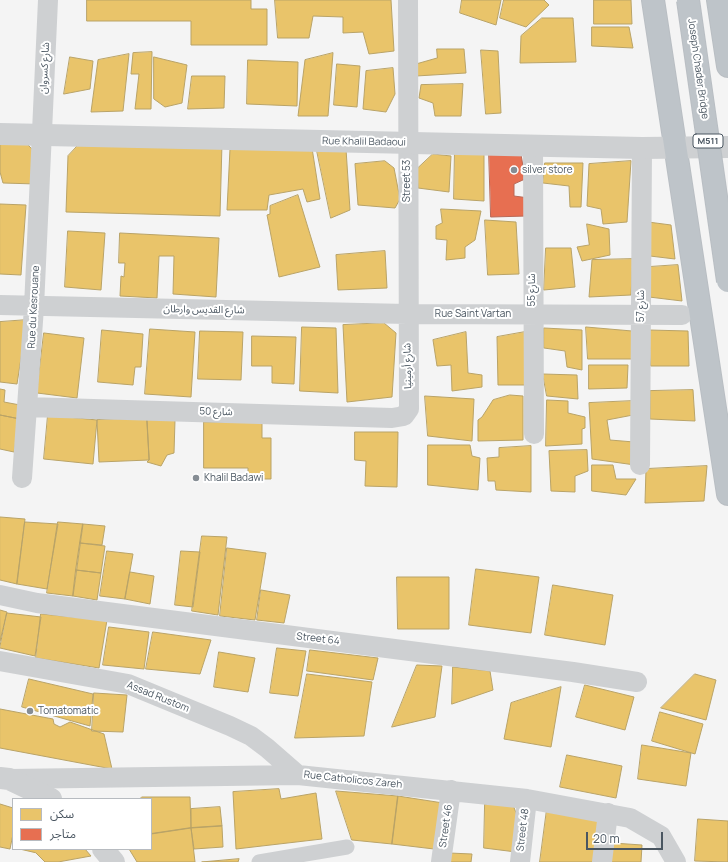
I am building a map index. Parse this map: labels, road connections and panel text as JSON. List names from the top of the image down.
{
  "streets": {
    "highway": ["Joseph Chader Bridge", "M511"],
    "street": [
      "شارع كسروان",
      "Rue Khalil Badaoui",
      "Street 53",
      "شارع 55",
      "شارع 57",
      "Rue du Kesrouane",
      "شارع القديس وارطان",
      "Rue Saint Vartan",
      "شارع أرمينيا",
      "شارع 50",
      "Street 64",
      "Assad Rustom",
      "Rue Catholicos Zareh",
      "Street 46",
      "Street 48"
    ]
  },
  "crossings": [
    ["شارع كسروان", "Rue Khalil Badaoui"],
    ["شارع كسروان", "Rue du Kesrouane"],
    ["Rue Khalil Badaoui", "Street 53"],
    ["Rue Khalil Badaoui", "شارع 55"],
    ["Rue Khalil Badaoui", "شارع 57"],
    ["Rue Khalil Badaoui", "Rue du Kesrouane"],
    ["Street 53", "شارع القديس وارطان"],
    ["Street 53", "Rue Saint Vartan"],
    ["Street 53", "شارع أرمينيا"],
    ["شارع 55", "Rue Saint Vartan"],
    ["شارع 57", "Rue Saint Vartan"],
    ["Rue du Kesrouane", "شارع القديس وارطان"],
    ["Rue du Kesrouane", "شارع 50"],
    ["شارع القديس وارطان", "Rue Saint Vartan"],
    ["شارع القديس وارطان", "شارع أرمينيا"],
    ["Rue Saint Vartan", "شارع أرمينيا"],
    ["شارع أرمينيا", "شارع 50"],
    ["Assad Rustom", "Rue Catholicos Zareh"],
    ["Rue Catholicos Zareh", "Street 46"],
    ["Rue Catholicos Zareh", "Street 48"]
  ],
  "places": ["silver store", "Khalil Badawi", "Tomatomatic"],
  "legend": ["سكن", "متاجر"],
  "scale_bar": "20 m"
}
